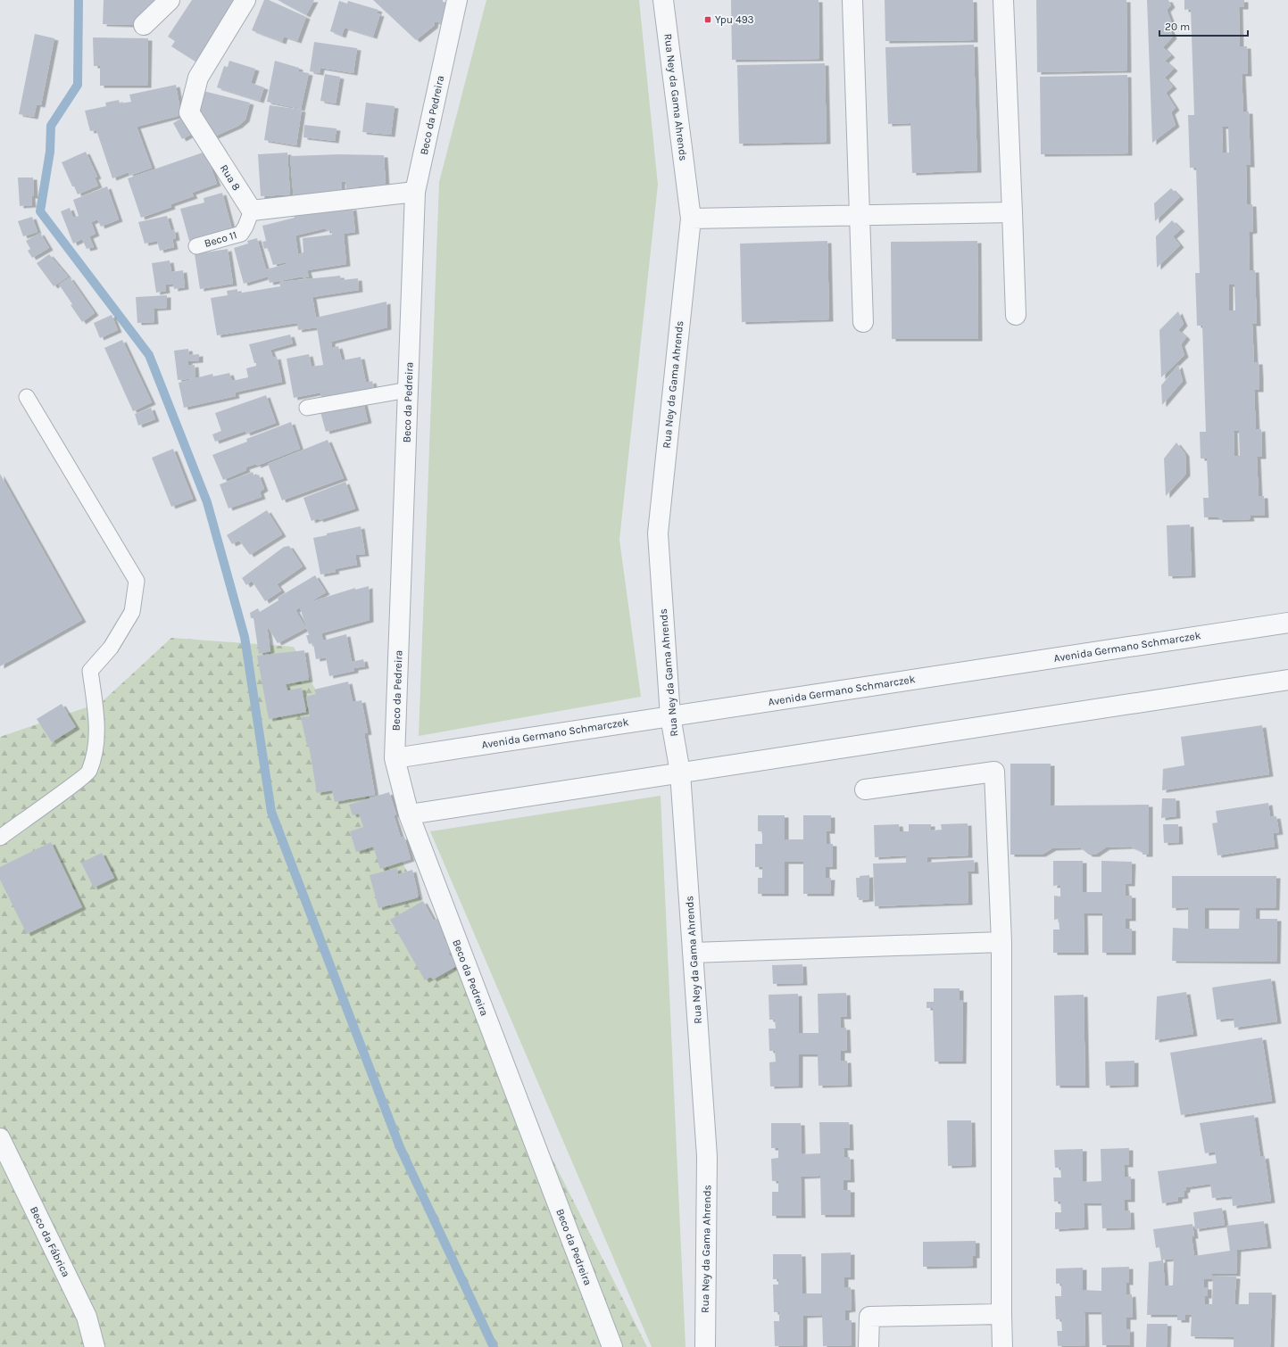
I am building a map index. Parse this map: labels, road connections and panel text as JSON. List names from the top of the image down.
{
  "streets": {
    "street": [
      "Rua Ney da Gama Ahrends",
      "Beco da Pedreira",
      "Rua 8",
      "Avenida Germano Schmarczek",
      "Beco da Fábrica"
    ],
    "lane": ["Beco 11"]
  },
  "crossings": [
    ["Rua Ney da Gama Ahrends", "Avenida Germano Schmarczek"],
    ["Beco da Pedreira", "Avenida Germano Schmarczek"],
    ["Rua 8", "Beco 11"]
  ],
  "places": {
    "transit": ["Ypu 493"]
  },
  "scale_bar": "20 m"
}
